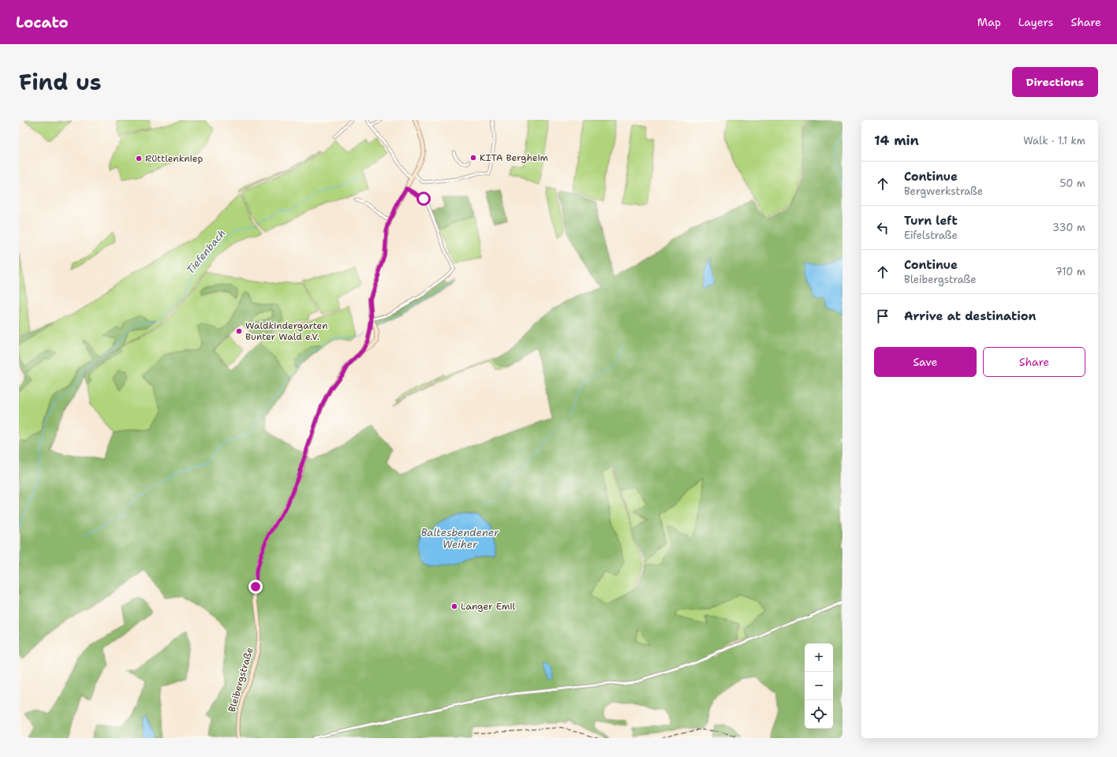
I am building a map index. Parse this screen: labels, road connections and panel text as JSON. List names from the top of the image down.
{
  "streets": {
    "street": ["Bleibergstraße"]
  },
  "water": ["Tiefenbach", "Baltesbendener Weiher"],
  "places": [
    "KITA Bergheim",
    "Rüttlenkniep",
    "Waldkindergarten Bunter Wald e.V.",
    "Langer Emil"
  ],
  "page": {
    "header": "Locato",
    "nav": ["Map", "Layers", "Share"],
    "title": "Find us",
    "buttons": [
      "Directions",
      ["Save", "Share"]
    ],
    "heading": ["14 min", "Walk · 1.1 km"],
    "list": [
      ["Continue", "Bergwerkstraße", "50 m"],
      ["Turn left", "Eifelstraße", "330 m"],
      ["Continue", "Bleibergstraße", "710 m"],
      "Arrive at destination"
    ],
    "map_buttons": ["+", "−"]
  }
}
